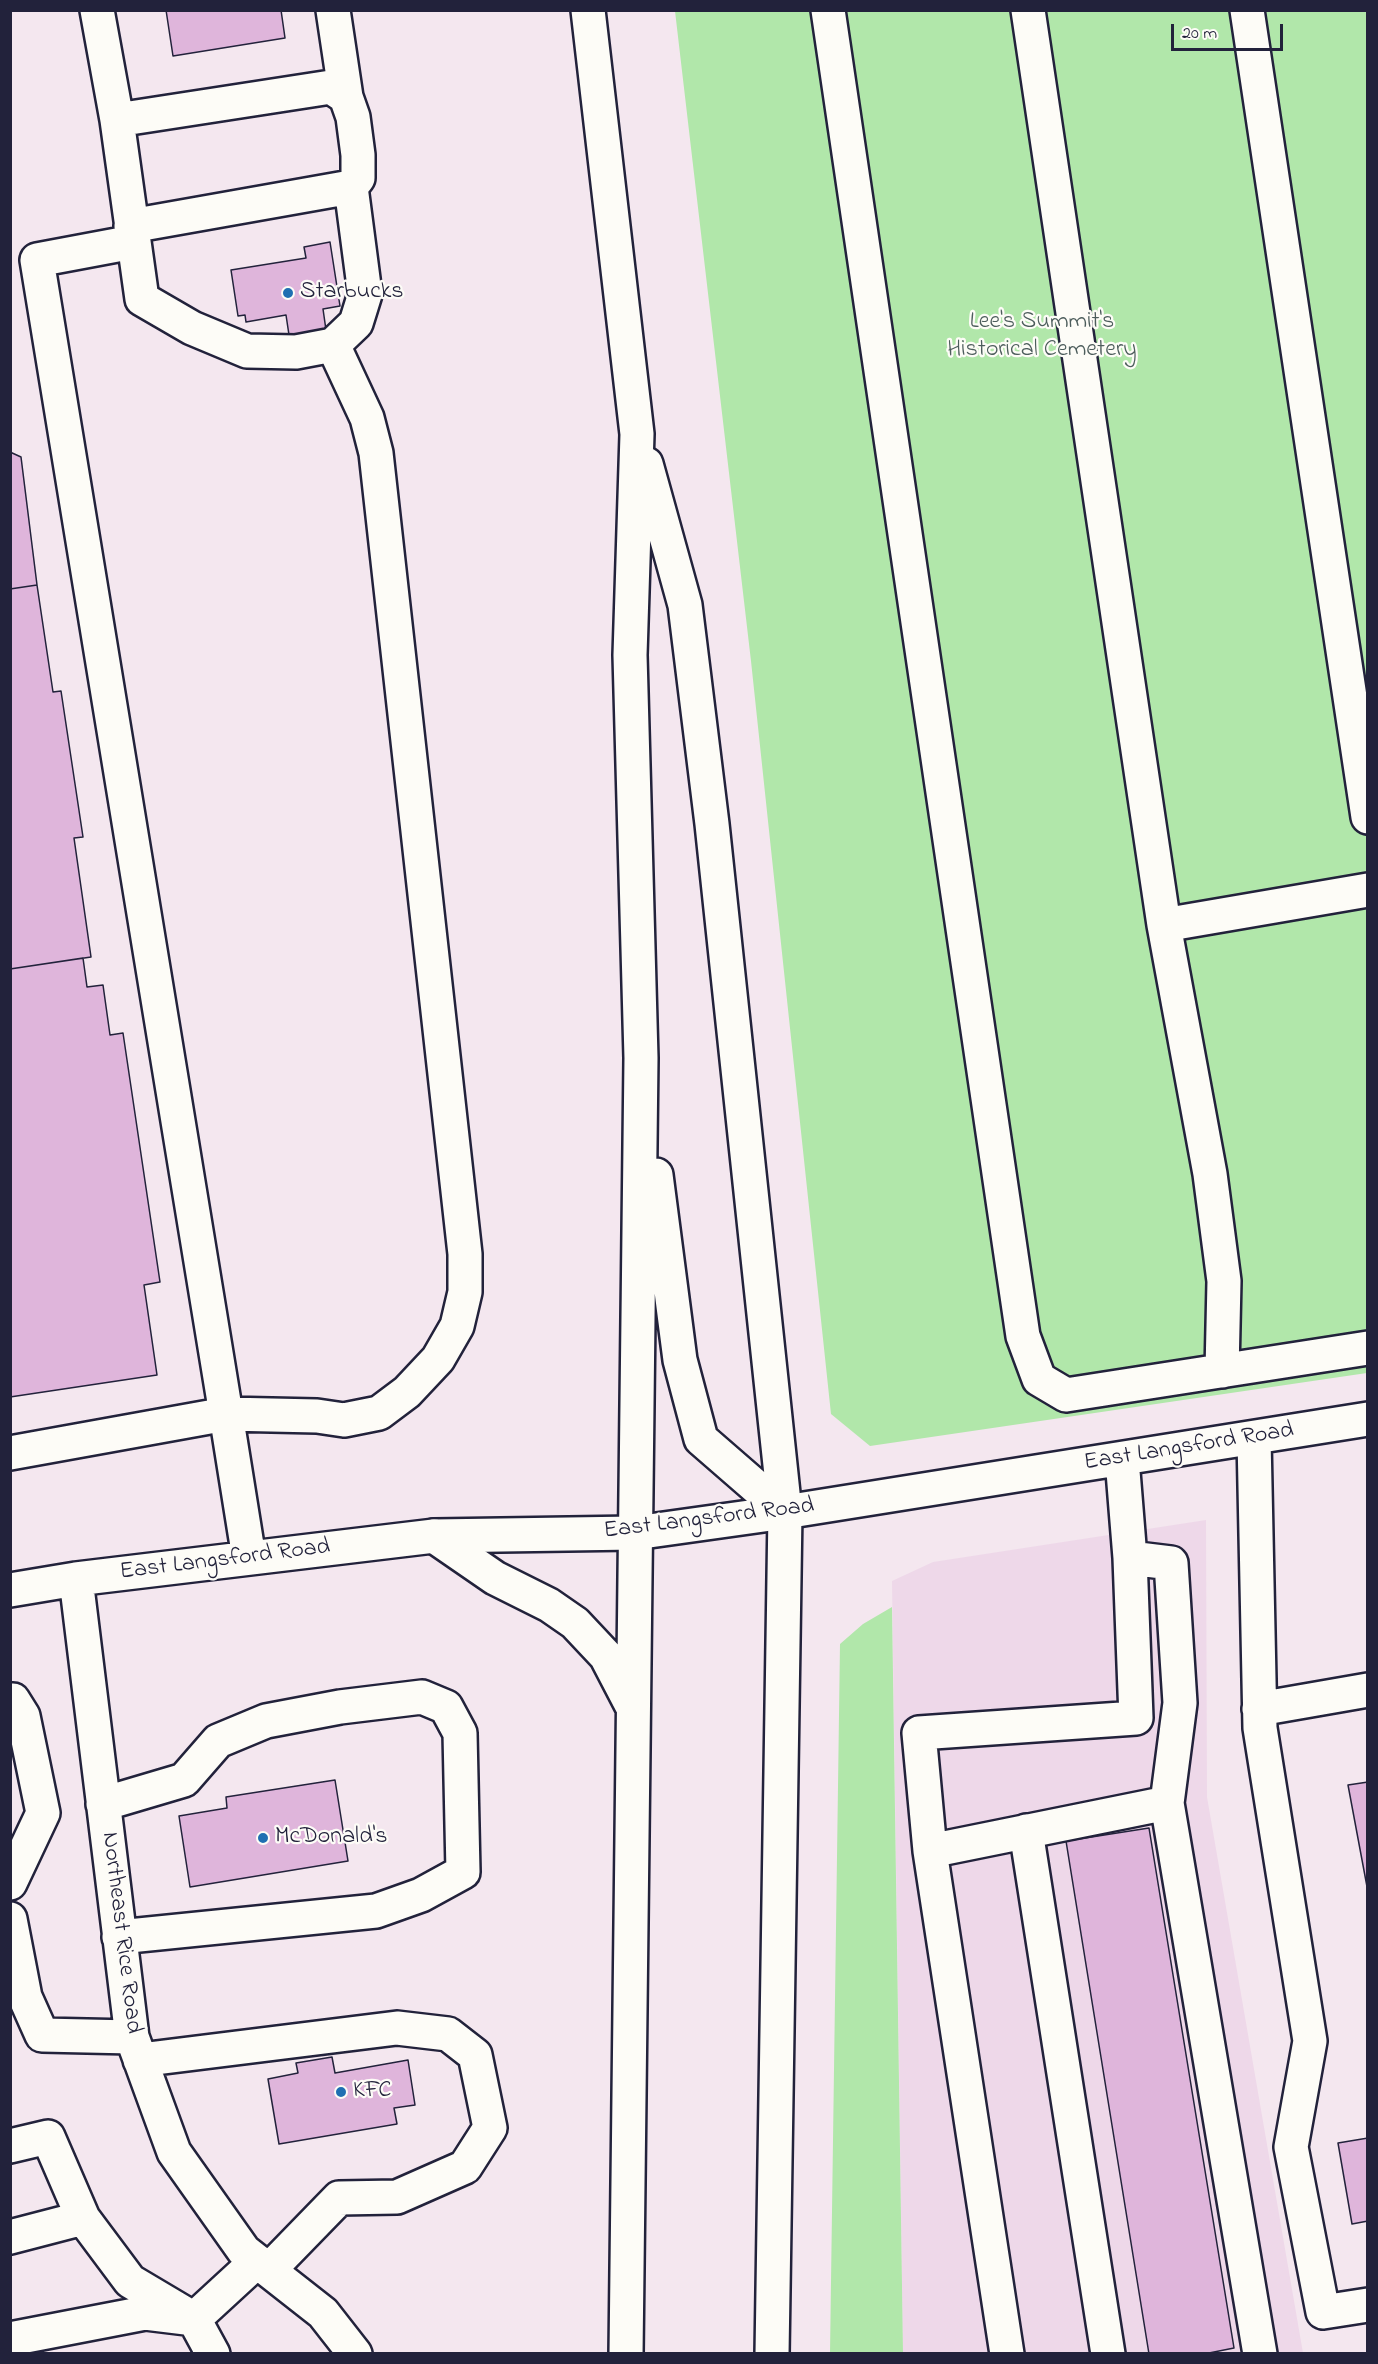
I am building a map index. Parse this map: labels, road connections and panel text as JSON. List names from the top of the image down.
{
  "streets": {
    "main road": ["East Langsford Road", "Northeast Rice Road"]
  },
  "crossings": [
    ["East Langsford Road", "Northeast Rice Road"]
  ],
  "parks": ["Lee's Summit's Historical Cemetery"],
  "places": ["Starbucks", "McDonald's", "KFC"],
  "scale_bar": "20 m"
}
